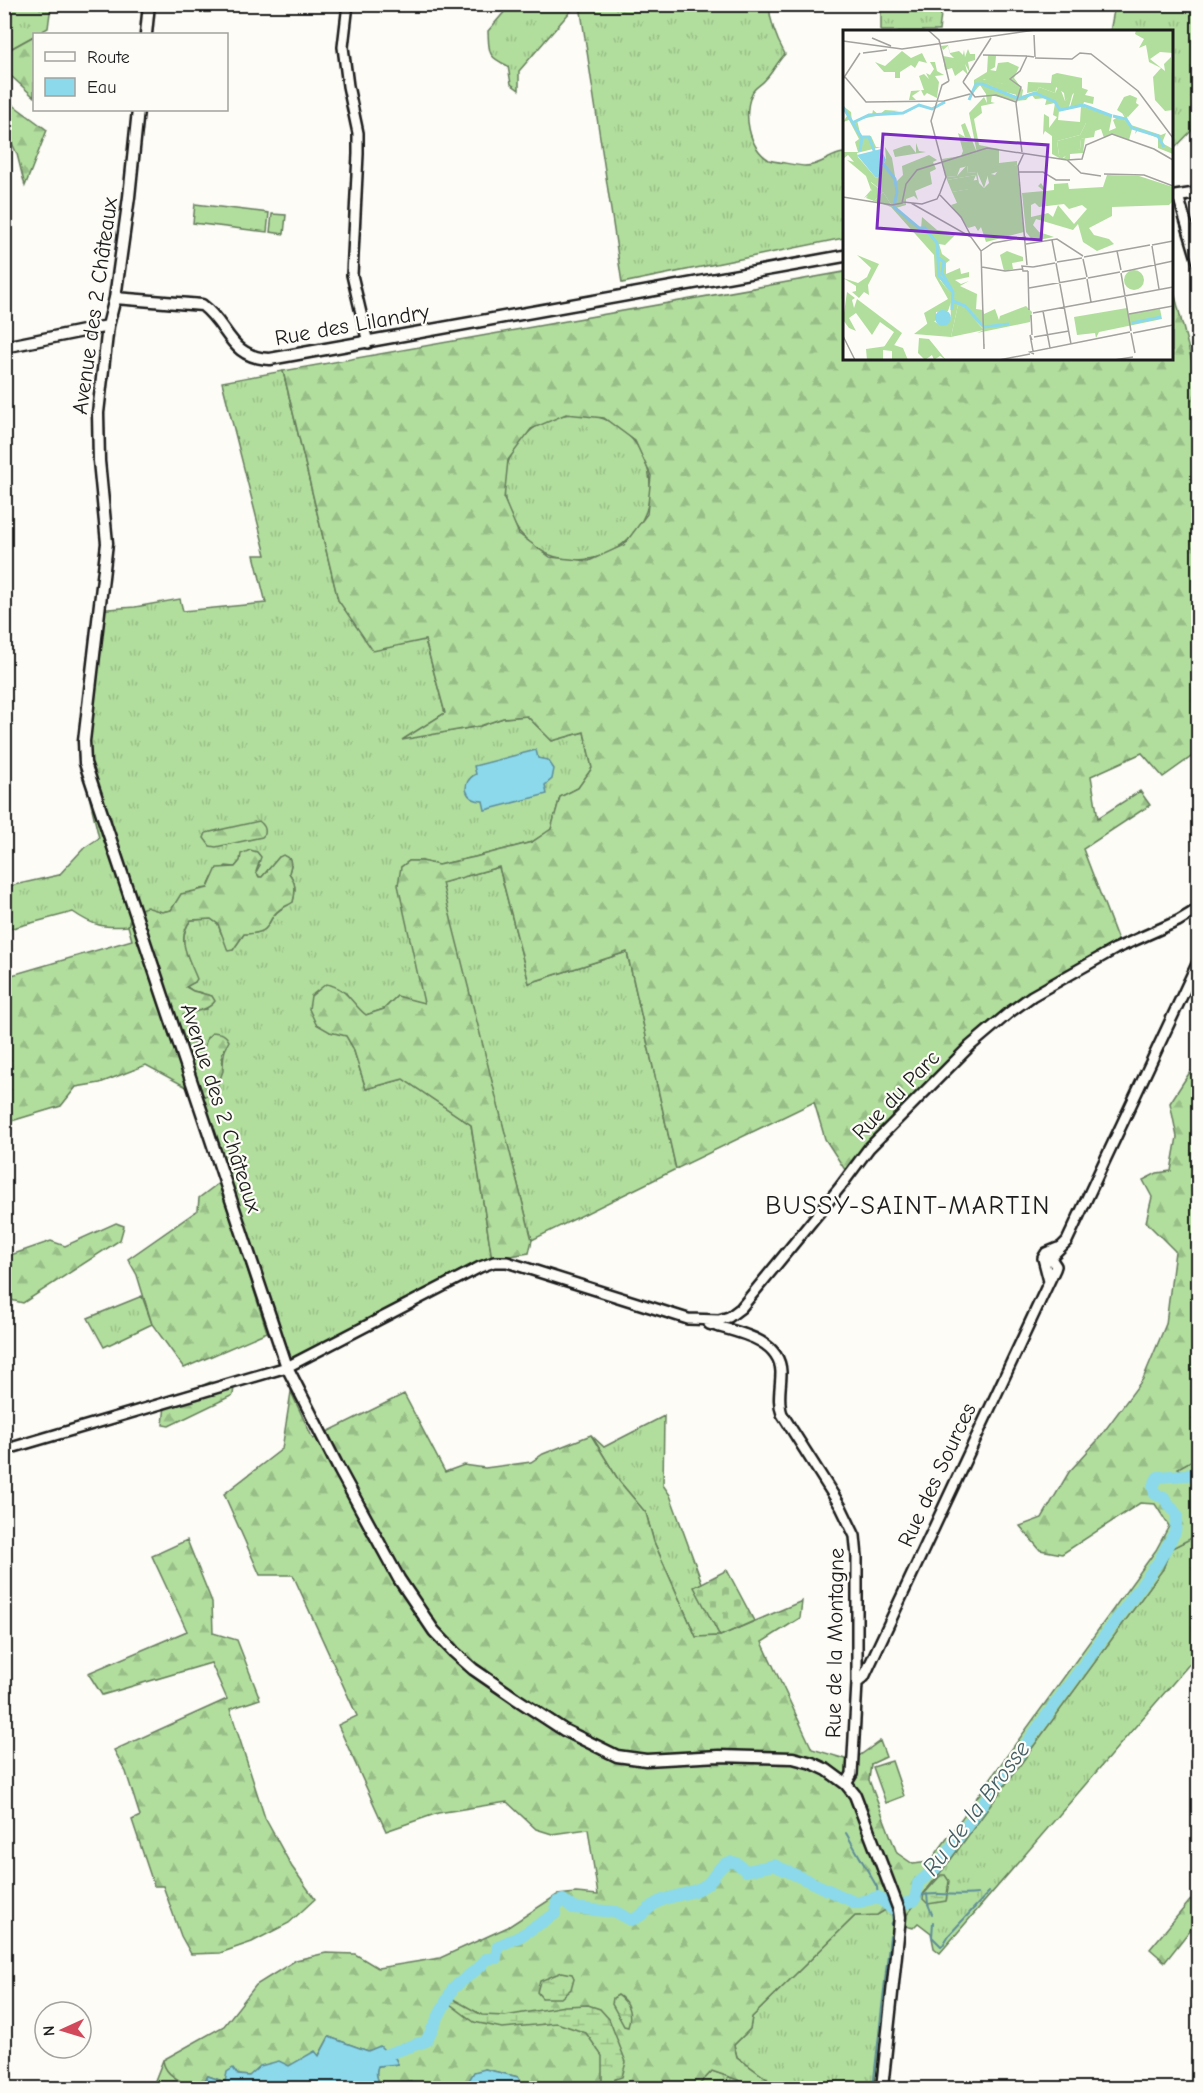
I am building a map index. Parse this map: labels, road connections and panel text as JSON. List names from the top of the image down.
{
  "streets": {
    "main road": ["Avenue des 2 Châteaux", "Rue des Lilandry"],
    "street": ["Rue du Parc", "Rue des Sources", "Rue de la Montagne"]
  },
  "crossings": [
    ["Avenue des 2 Châteaux", "Rue des Lilandry"],
    ["Avenue des 2 Châteaux", "Rue de la Montagne"],
    ["Rue du Parc", "Rue de la Montagne"],
    ["Rue des Sources", "Rue de la Montagne"]
  ],
  "districts": ["BUSSY-SAINT-MARTIN"],
  "water": ["Ru de la Brosse"],
  "legend": ["Route", "Eau"],
  "north": "left"
}
